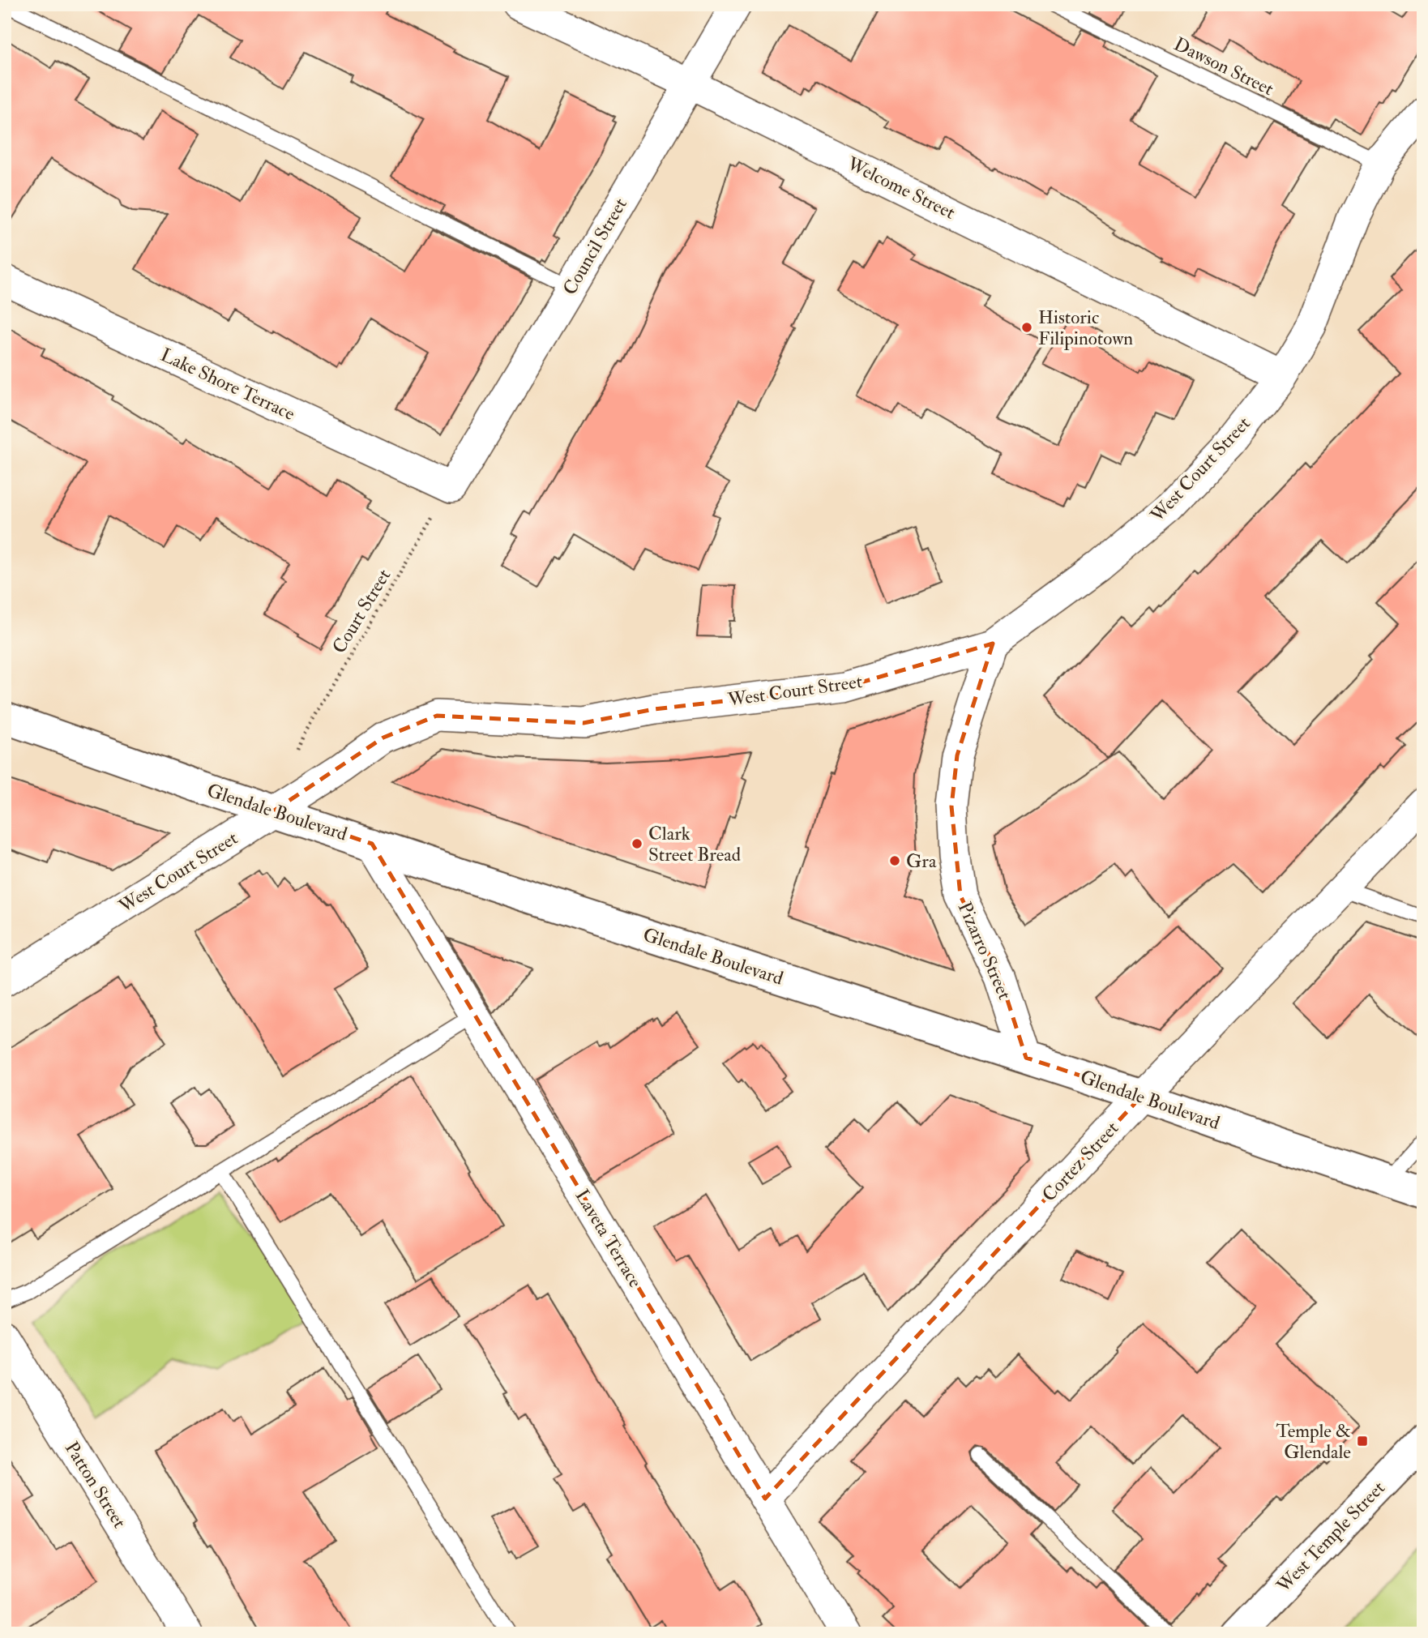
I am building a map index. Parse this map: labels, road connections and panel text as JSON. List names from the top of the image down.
{
  "streets": {
    "main road": ["Glendale Boulevard", "West Temple Street"],
    "street": [
      "Welcome Street",
      "Council Street",
      "Lake Shore Terrace",
      "West Court Street",
      "Pizarro Street",
      "Cortez Street",
      "Laveta Terrace",
      "Patton Street"
    ],
    "lane": ["Dawson Street"],
    "path": ["Court Street"]
  },
  "crossings": [
    ["Dawson Street", "West Court Street"],
    ["Welcome Street", "Council Street"],
    ["Welcome Street", "West Court Street"],
    ["Council Street", "Lake Shore Terrace"],
    ["Council Street", "Court Street"],
    ["Lake Shore Terrace", "Court Street"],
    ["West Court Street", "Glendale Boulevard"],
    ["West Court Street", "Pizarro Street"],
    ["Glendale Boulevard", "Pizarro Street"],
    ["Glendale Boulevard", "Cortez Street"],
    ["Glendale Boulevard", "Laveta Terrace"],
    ["Cortez Street", "Laveta Terrace"]
  ],
  "places": {
    "other": ["Historic Filipinotown", "Clark Street Bread", "Gra"],
    "transit": ["Temple & Glendale"]
  }
}
